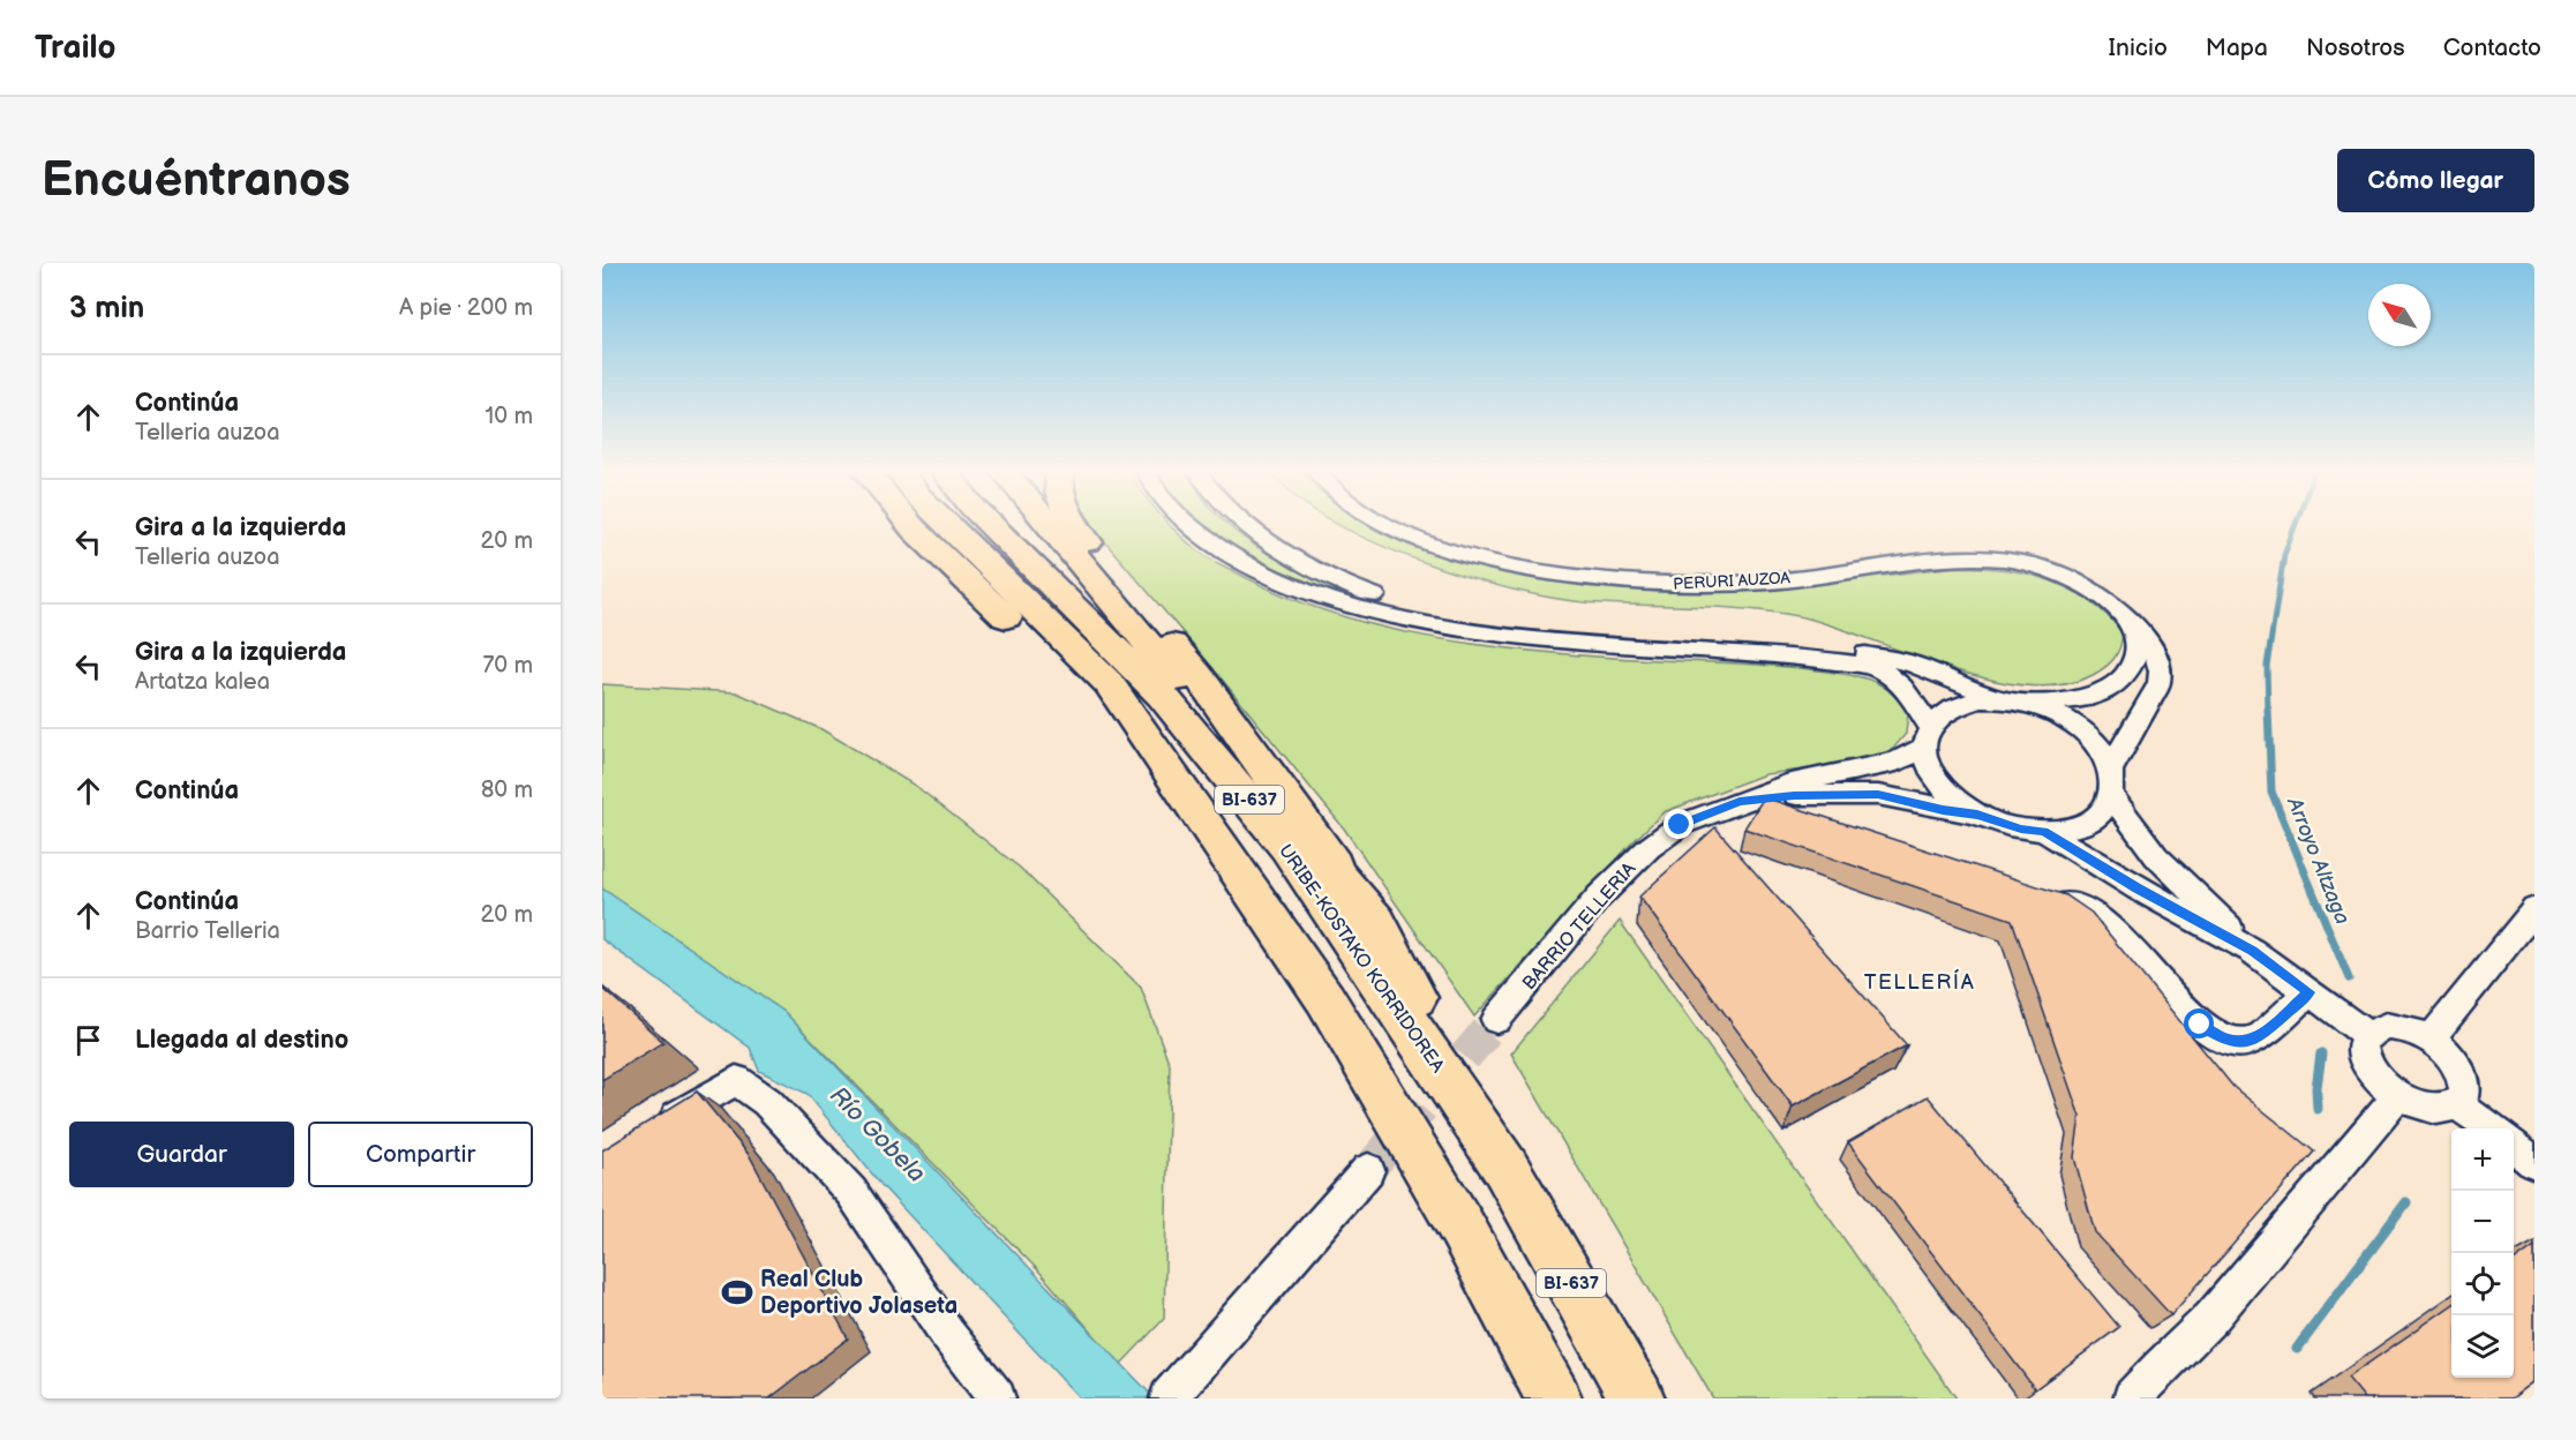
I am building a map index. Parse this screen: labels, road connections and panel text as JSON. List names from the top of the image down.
{
  "streets": {
    "highway": ["BI-637", "URIBE-KOSTAKO KORRIDOREA"],
    "street": ["PERURI AUZOA", "BARRIO TELLERIA"]
  },
  "districts": ["TELLERÍA"],
  "water": ["Arroyo Altzaga", "Río Gobela"],
  "places": {
    "sports": ["Real Club Deportivo Jolaseta"]
  },
  "north": "top left",
  "page": {
    "header": "Trailo",
    "nav": [
      "Inicio",
      "Mapa",
      "Nosotros",
      "Contacto"
    ],
    "buttons": [
      "Cómo llegar",
      ["Guardar", "Compartir"]
    ],
    "title": "Encuéntranos",
    "heading": ["3 min", "A pie · 200 m"],
    "list": [
      ["Continúa", "Telleria auzoa", "10 m"],
      ["Gira a la izquierda", "Telleria auzoa", "20 m"],
      ["Gira a la izquierda", "Artatza kalea", "70 m"],
      ["Continúa", "80 m"],
      ["Continúa", "Barrio Telleria", "20 m"],
      "Llegada al destino"
    ],
    "map_buttons": ["+", "−"]
  }
}
